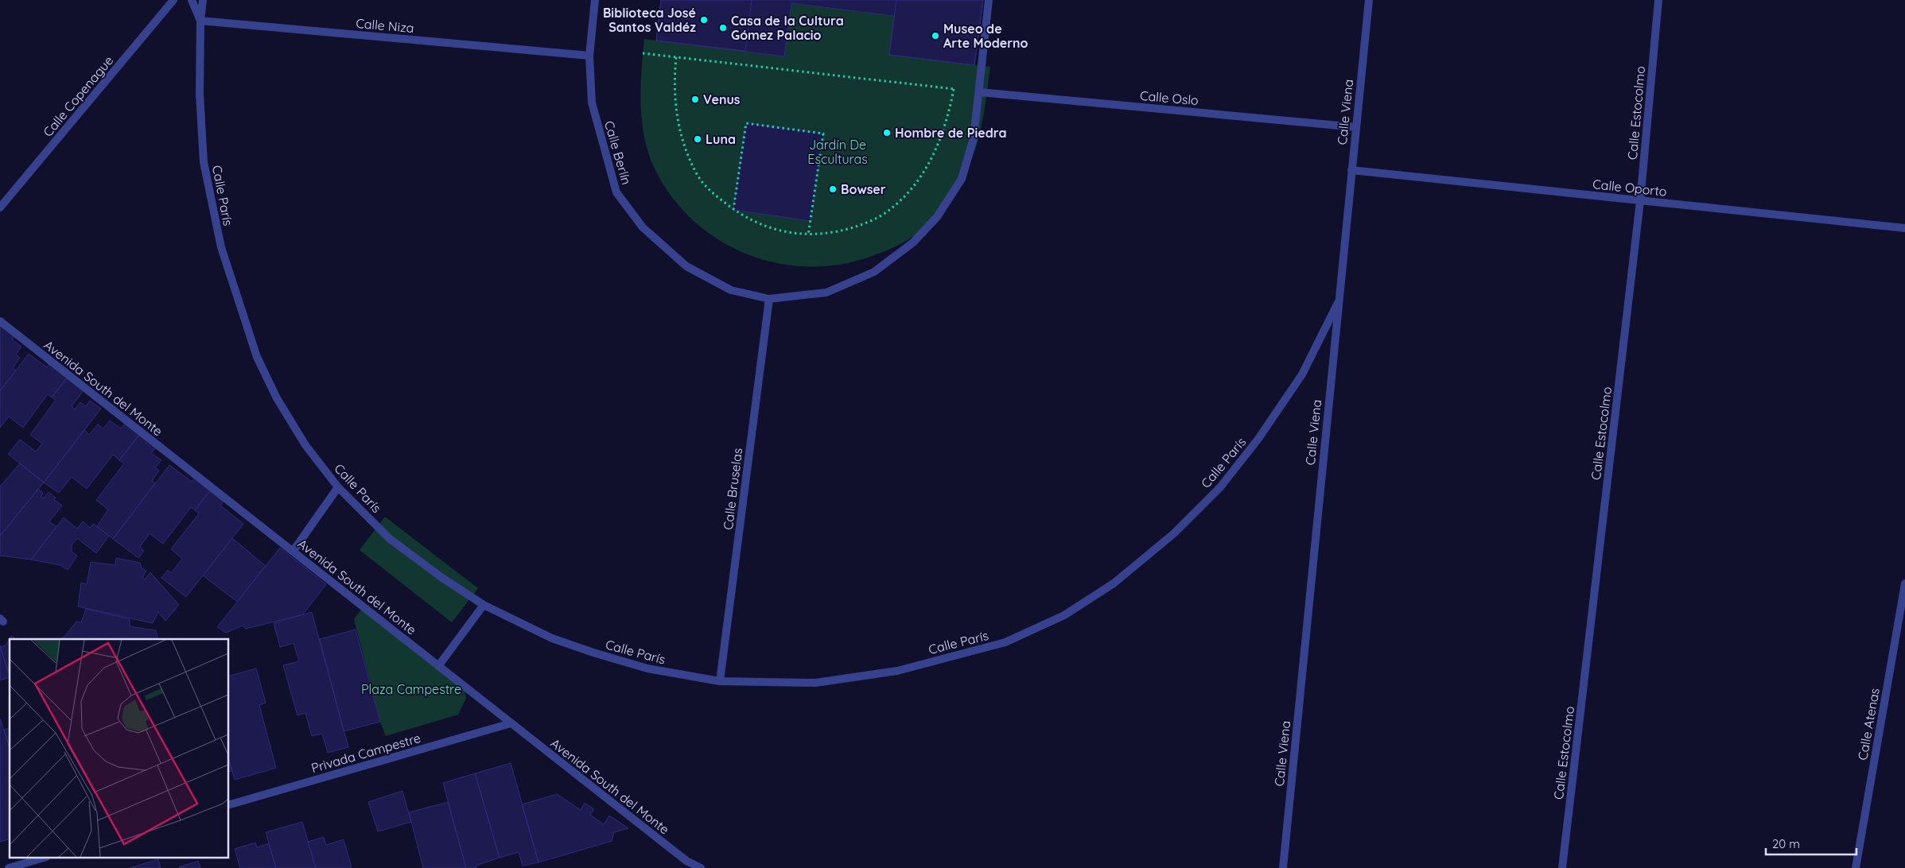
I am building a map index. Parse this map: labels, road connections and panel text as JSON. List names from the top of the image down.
{
  "streets": {
    "street": [
      "Calle Niza",
      "Calle Copenague",
      "Calle Oslo",
      "Calle Viena",
      "Calle Estocolmo",
      "Calle Berlín",
      "Calle Oporto",
      "Calle París",
      "Avenida South del Monte",
      "Calle Bruselas",
      "Calle Atenas",
      "Privada Campestre"
    ]
  },
  "crossings": [
    ["Calle Niza", "Calle Berlín"],
    ["Calle Niza", "Calle París"],
    ["Calle Oslo", "Calle Viena"],
    ["Calle Viena", "Calle Oporto"],
    ["Calle Viena", "Calle París"],
    ["Calle Estocolmo", "Calle Oporto"],
    ["Calle Berlín", "Calle Bruselas"],
    ["Calle París", "Calle Bruselas"],
    ["Avenida South del Monte", "Privada Campestre"]
  ],
  "parks": ["Jardín De Esculturas", "Plaza Campestre"],
  "places": [
    "Biblioteca José Santos Valdéz",
    "Casa de la Cultura Gómez Palacio",
    "Museo de Arte Moderno",
    "Venus",
    "Hombre de Piedra",
    "Luna",
    "Bowser"
  ],
  "scale_bar": "20 m"
}
